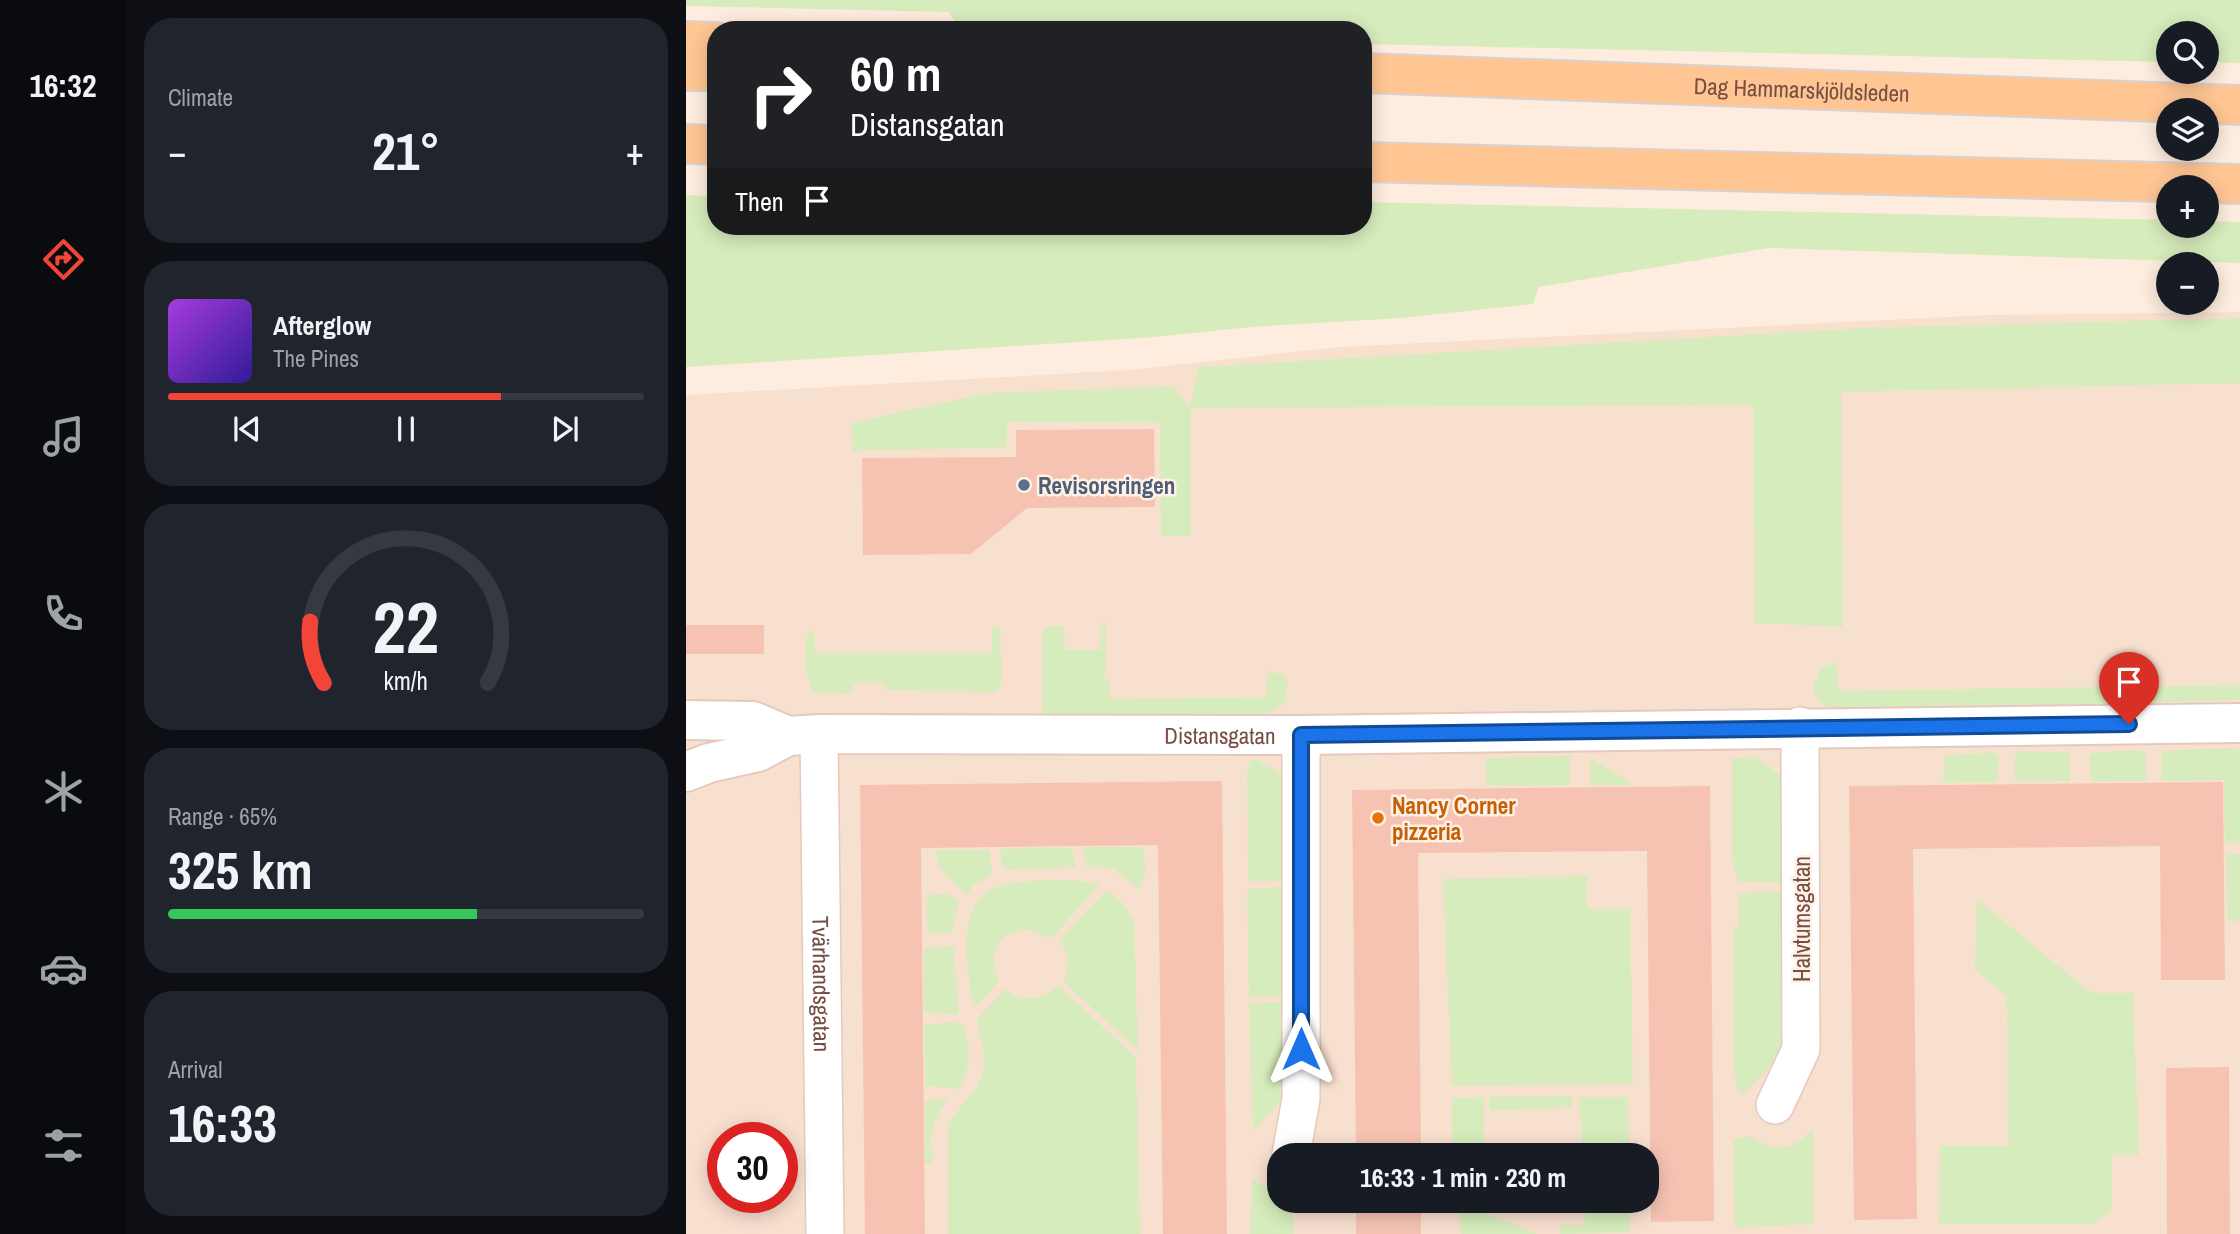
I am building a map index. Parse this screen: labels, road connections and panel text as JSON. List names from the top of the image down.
{
  "streets": {
    "main road": ["Dag Hammarskjöldsleden"],
    "street": ["Distansgatan", "Halvtumsgatan", "Tvärhandsgatan"]
  },
  "crossings": [
    ["Distansgatan", "Halvtumsgatan"],
    ["Distansgatan", "Tvärhandsgatan"]
  ],
  "places": ["Revisorsringen", "Nancy Corner pizzeria"],
  "page": {
    "tabs": "16:32",
    "tile": [
      "Climate",
      ["Range · 65%", "325 km"],
      ["Arrival", "16:33"]
    ],
    "map_buttons": ["+", "−"],
    "turn": ["60 m", "Distansgatan"],
    "heat": ["−", "21°", "+"],
    "then": "Then",
    "song": ["Afterglow", "The Pines"],
    "limit": "30",
    "trip": "16:33 · 1 min · 230 m",
    "gauge": ["22", "km/h"]
  }
}
